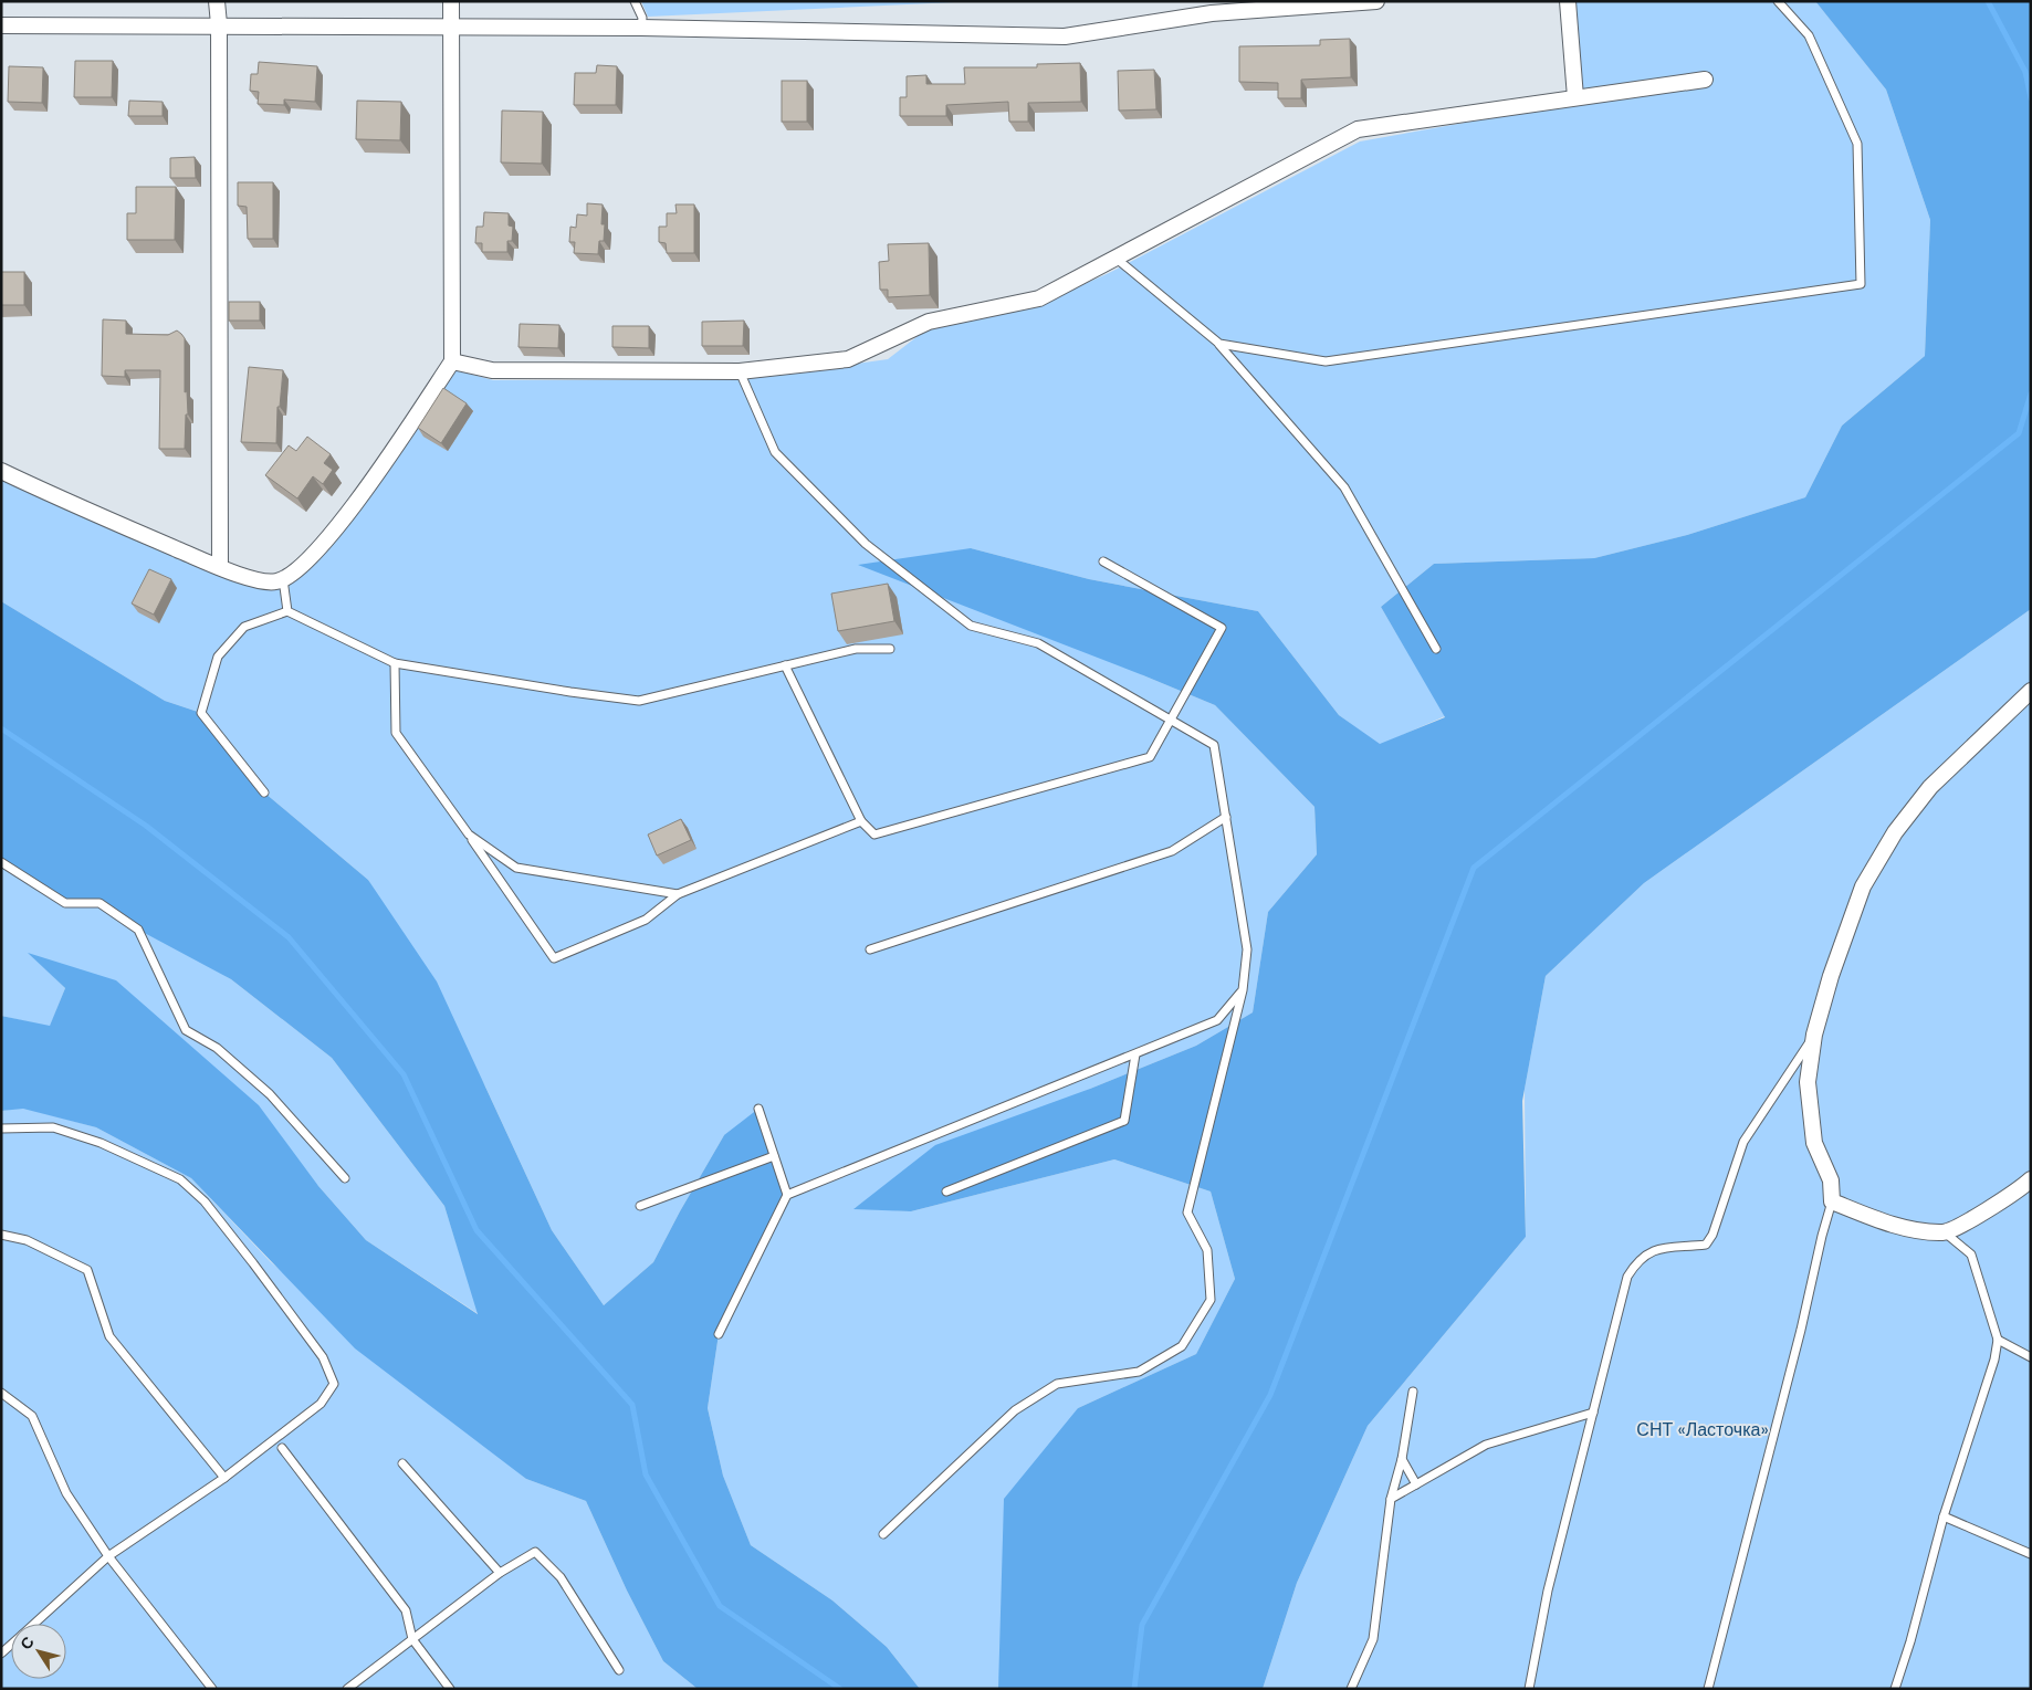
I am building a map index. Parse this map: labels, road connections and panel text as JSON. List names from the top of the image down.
{
  "parks": ["СНТ «Ласточка»"],
  "north": "top left"
}
